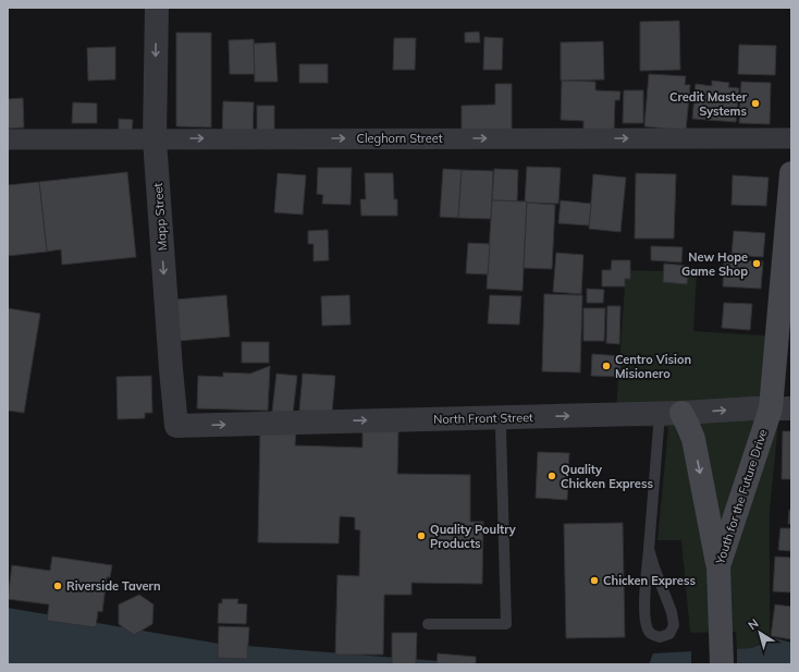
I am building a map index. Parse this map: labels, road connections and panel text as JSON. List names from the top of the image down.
{
  "streets": {
    "main road": ["Youth for the Future Drive"],
    "street": ["Cleghorn Street", "Mapp Street", "North Front Street"]
  },
  "crossings": [
    ["Cleghorn Street", "Mapp Street"],
    ["Mapp Street", "North Front Street"],
    ["North Front Street", "Youth for the Future Drive"]
  ],
  "one_way": ["Cleghorn Street", "Mapp Street", "North Front Street"],
  "places": [
    "Credit Master Systems",
    "New Hope Game Shop",
    "Centro Vision Misionero",
    "Quality Chicken Express",
    "Quality Poultry Products",
    "Chicken Express",
    "Riverside Tavern"
  ],
  "north": "top left"
}
